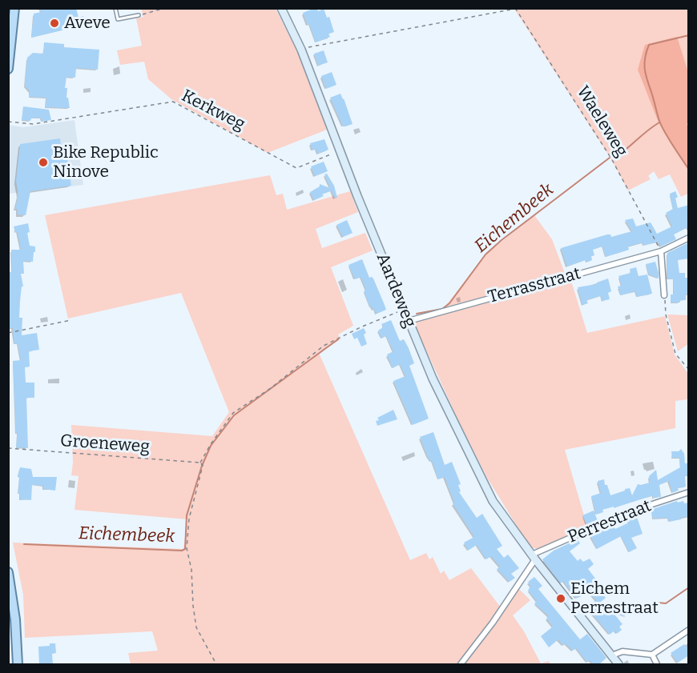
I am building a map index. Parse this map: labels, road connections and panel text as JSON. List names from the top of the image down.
{
  "streets": {
    "street": ["Terrasstraat", "Aardeweg", "Perrestraat"],
    "path": ["Kerkweg", "Waeleweg", "Groeneweg"]
  },
  "crossings": [
    ["Kerkweg", "Aardeweg"],
    ["Waeleweg", "Terrasstraat"],
    ["Terrasstraat", "Aardeweg"],
    ["Aardeweg", "Perrestraat"]
  ],
  "water": ["Eichembeek"],
  "places": ["Aveve", "Bike Republic Ninove", "Eichem Perrestraat"]
}
